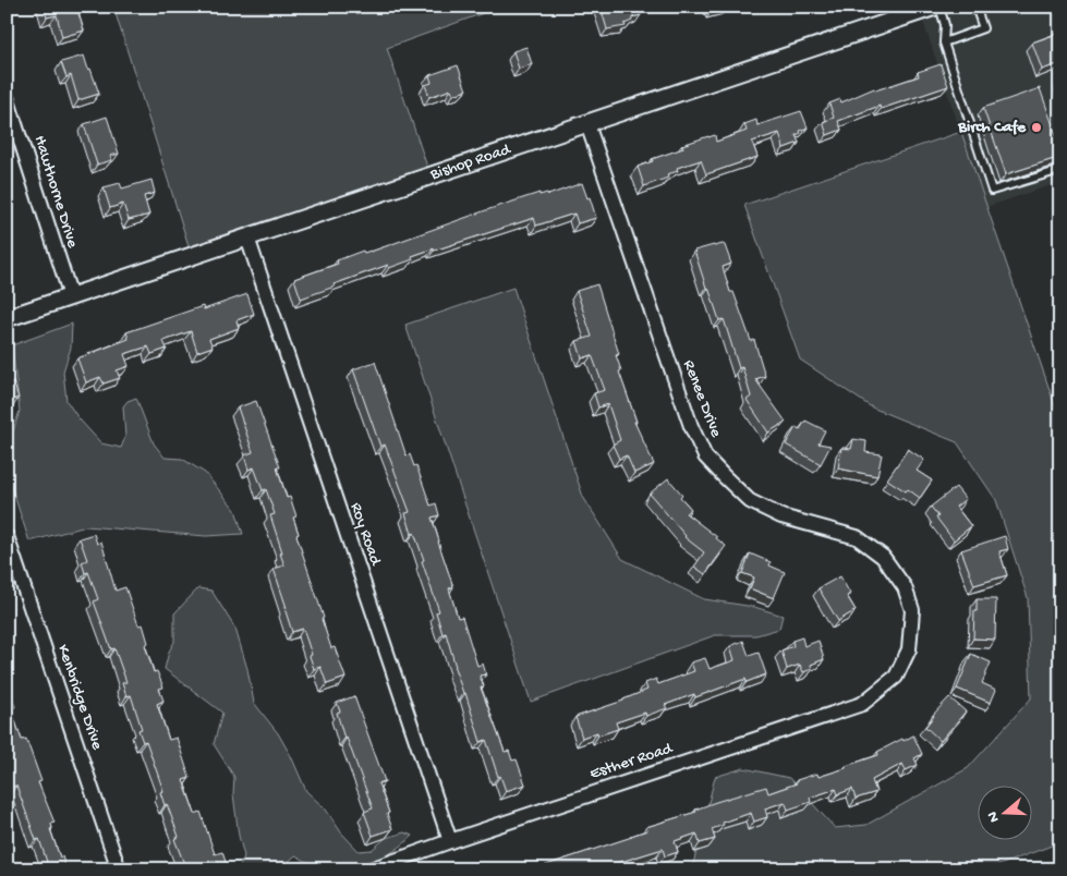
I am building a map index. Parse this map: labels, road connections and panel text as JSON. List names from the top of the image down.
{
  "streets": {
    "street": [
      "Bishop Road",
      "Hawthorne Drive",
      "Renee Drive",
      "Roy Road",
      "Kenbridge Drive",
      "Esther Road"
    ]
  },
  "crossings": [
    ["Bishop Road", "Hawthorne Drive"],
    ["Bishop Road", "Renee Drive"],
    ["Bishop Road", "Roy Road"],
    ["Renee Drive", "Esther Road"],
    ["Roy Road", "Esther Road"]
  ],
  "places": ["Birch Cafe"],
  "north": "left"
}
